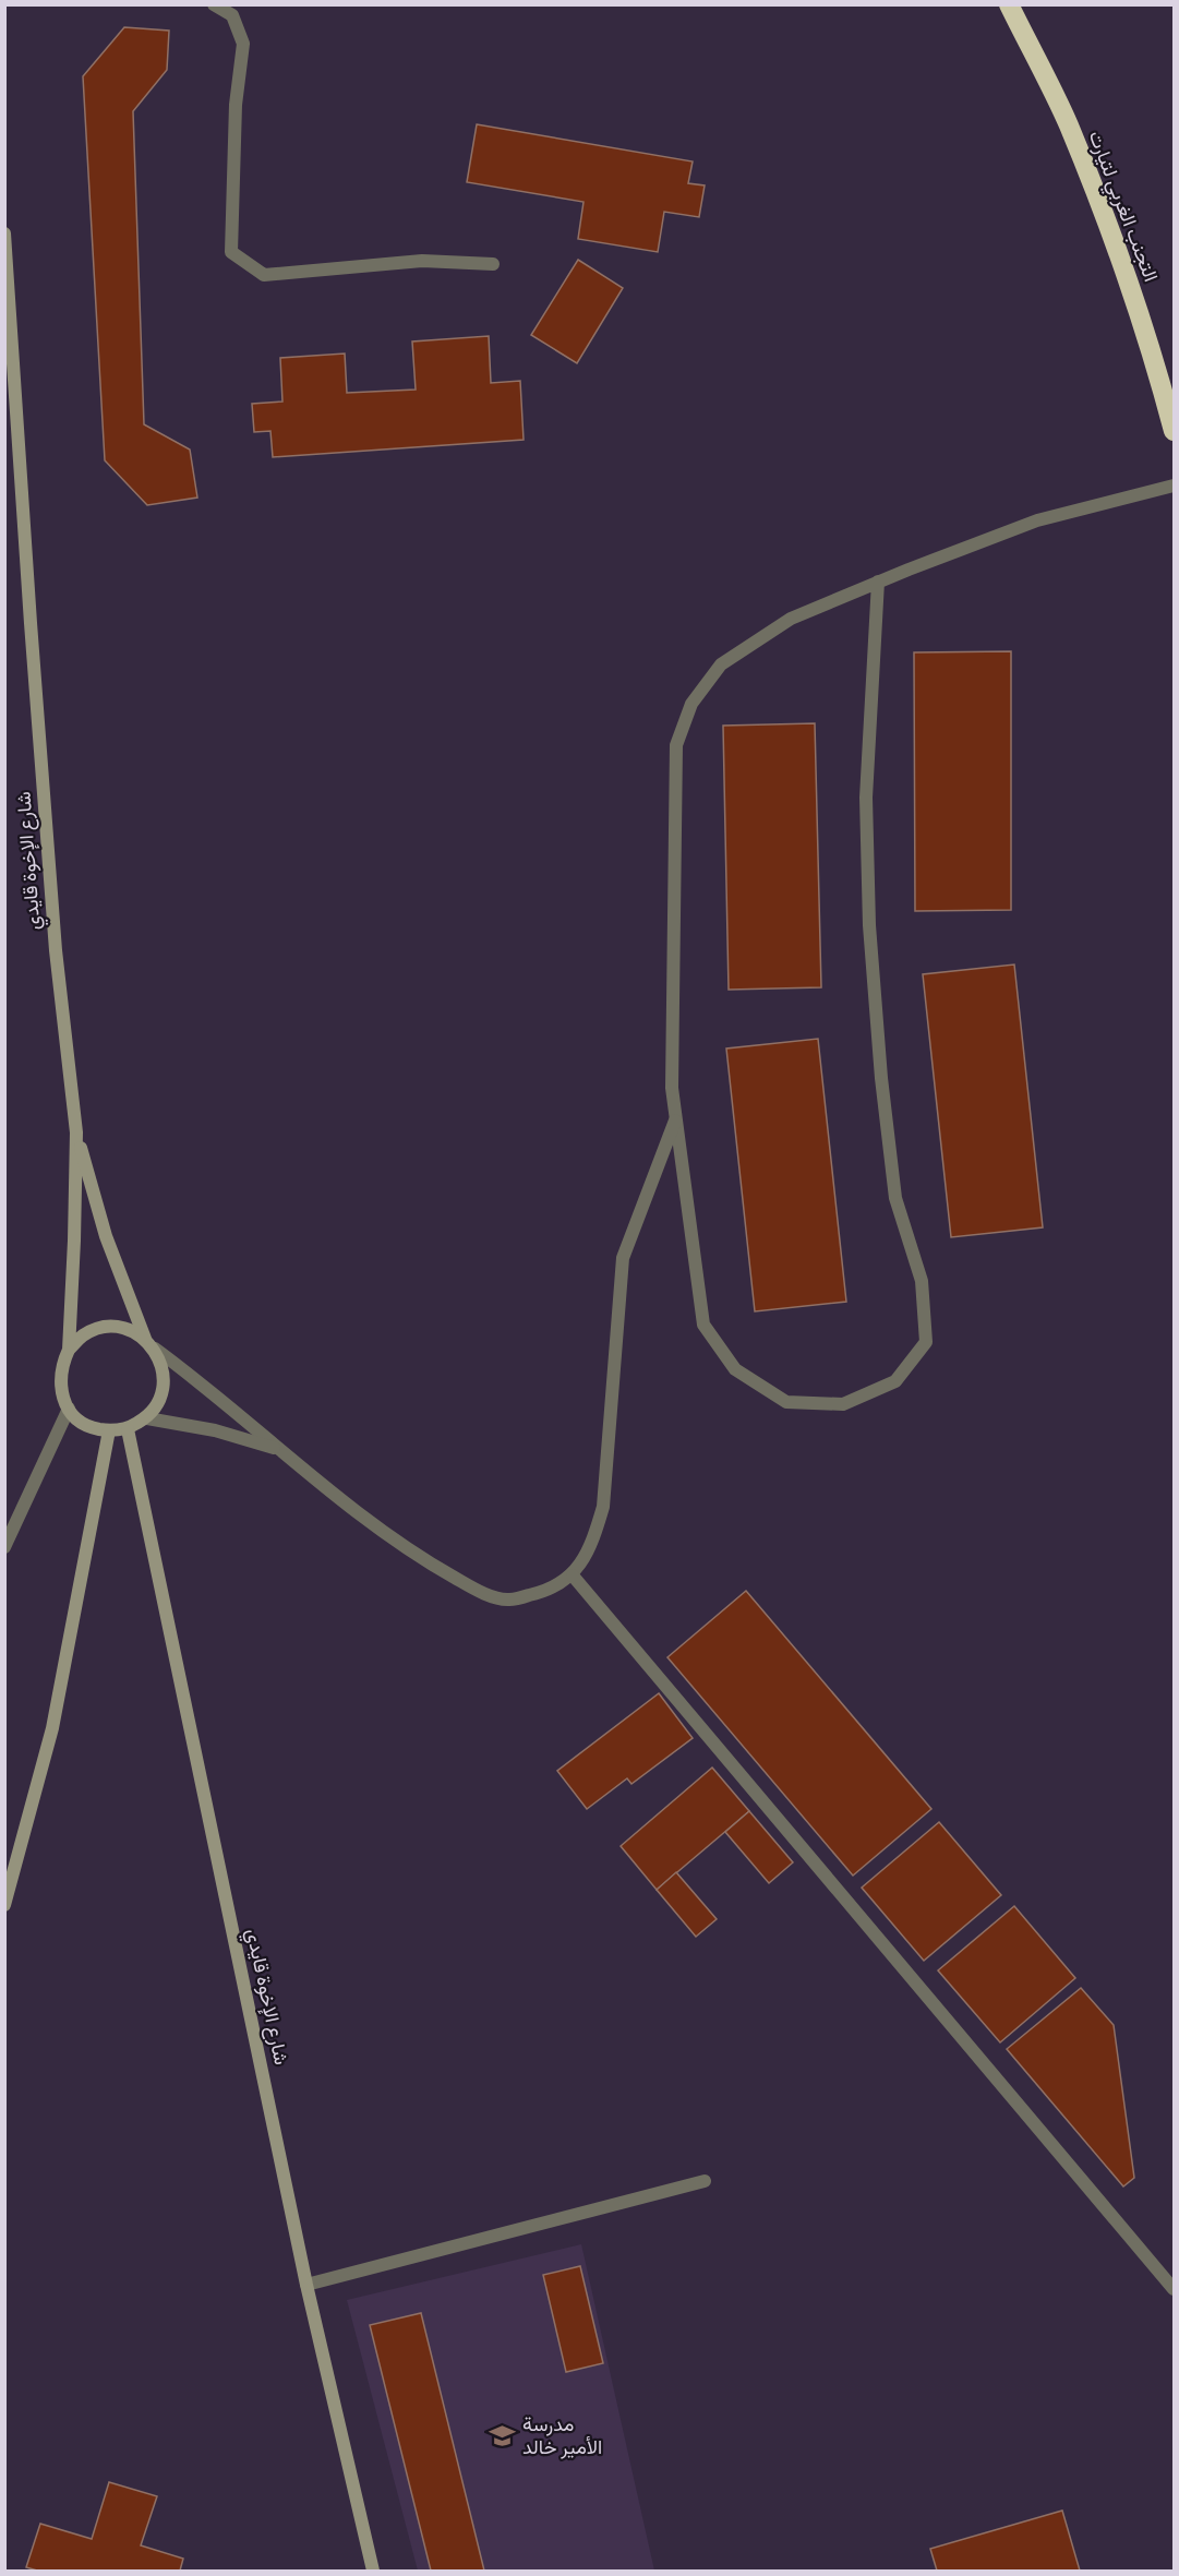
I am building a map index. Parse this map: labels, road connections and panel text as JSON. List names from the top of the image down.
{
  "streets": {
    "highway": ["التجنب الغربي لتيارت"],
    "main road": ["شارع الإخوة قايدي"]
  },
  "places": {
    "school or university": ["مدرسة الأمير خالد"]
  }
}
